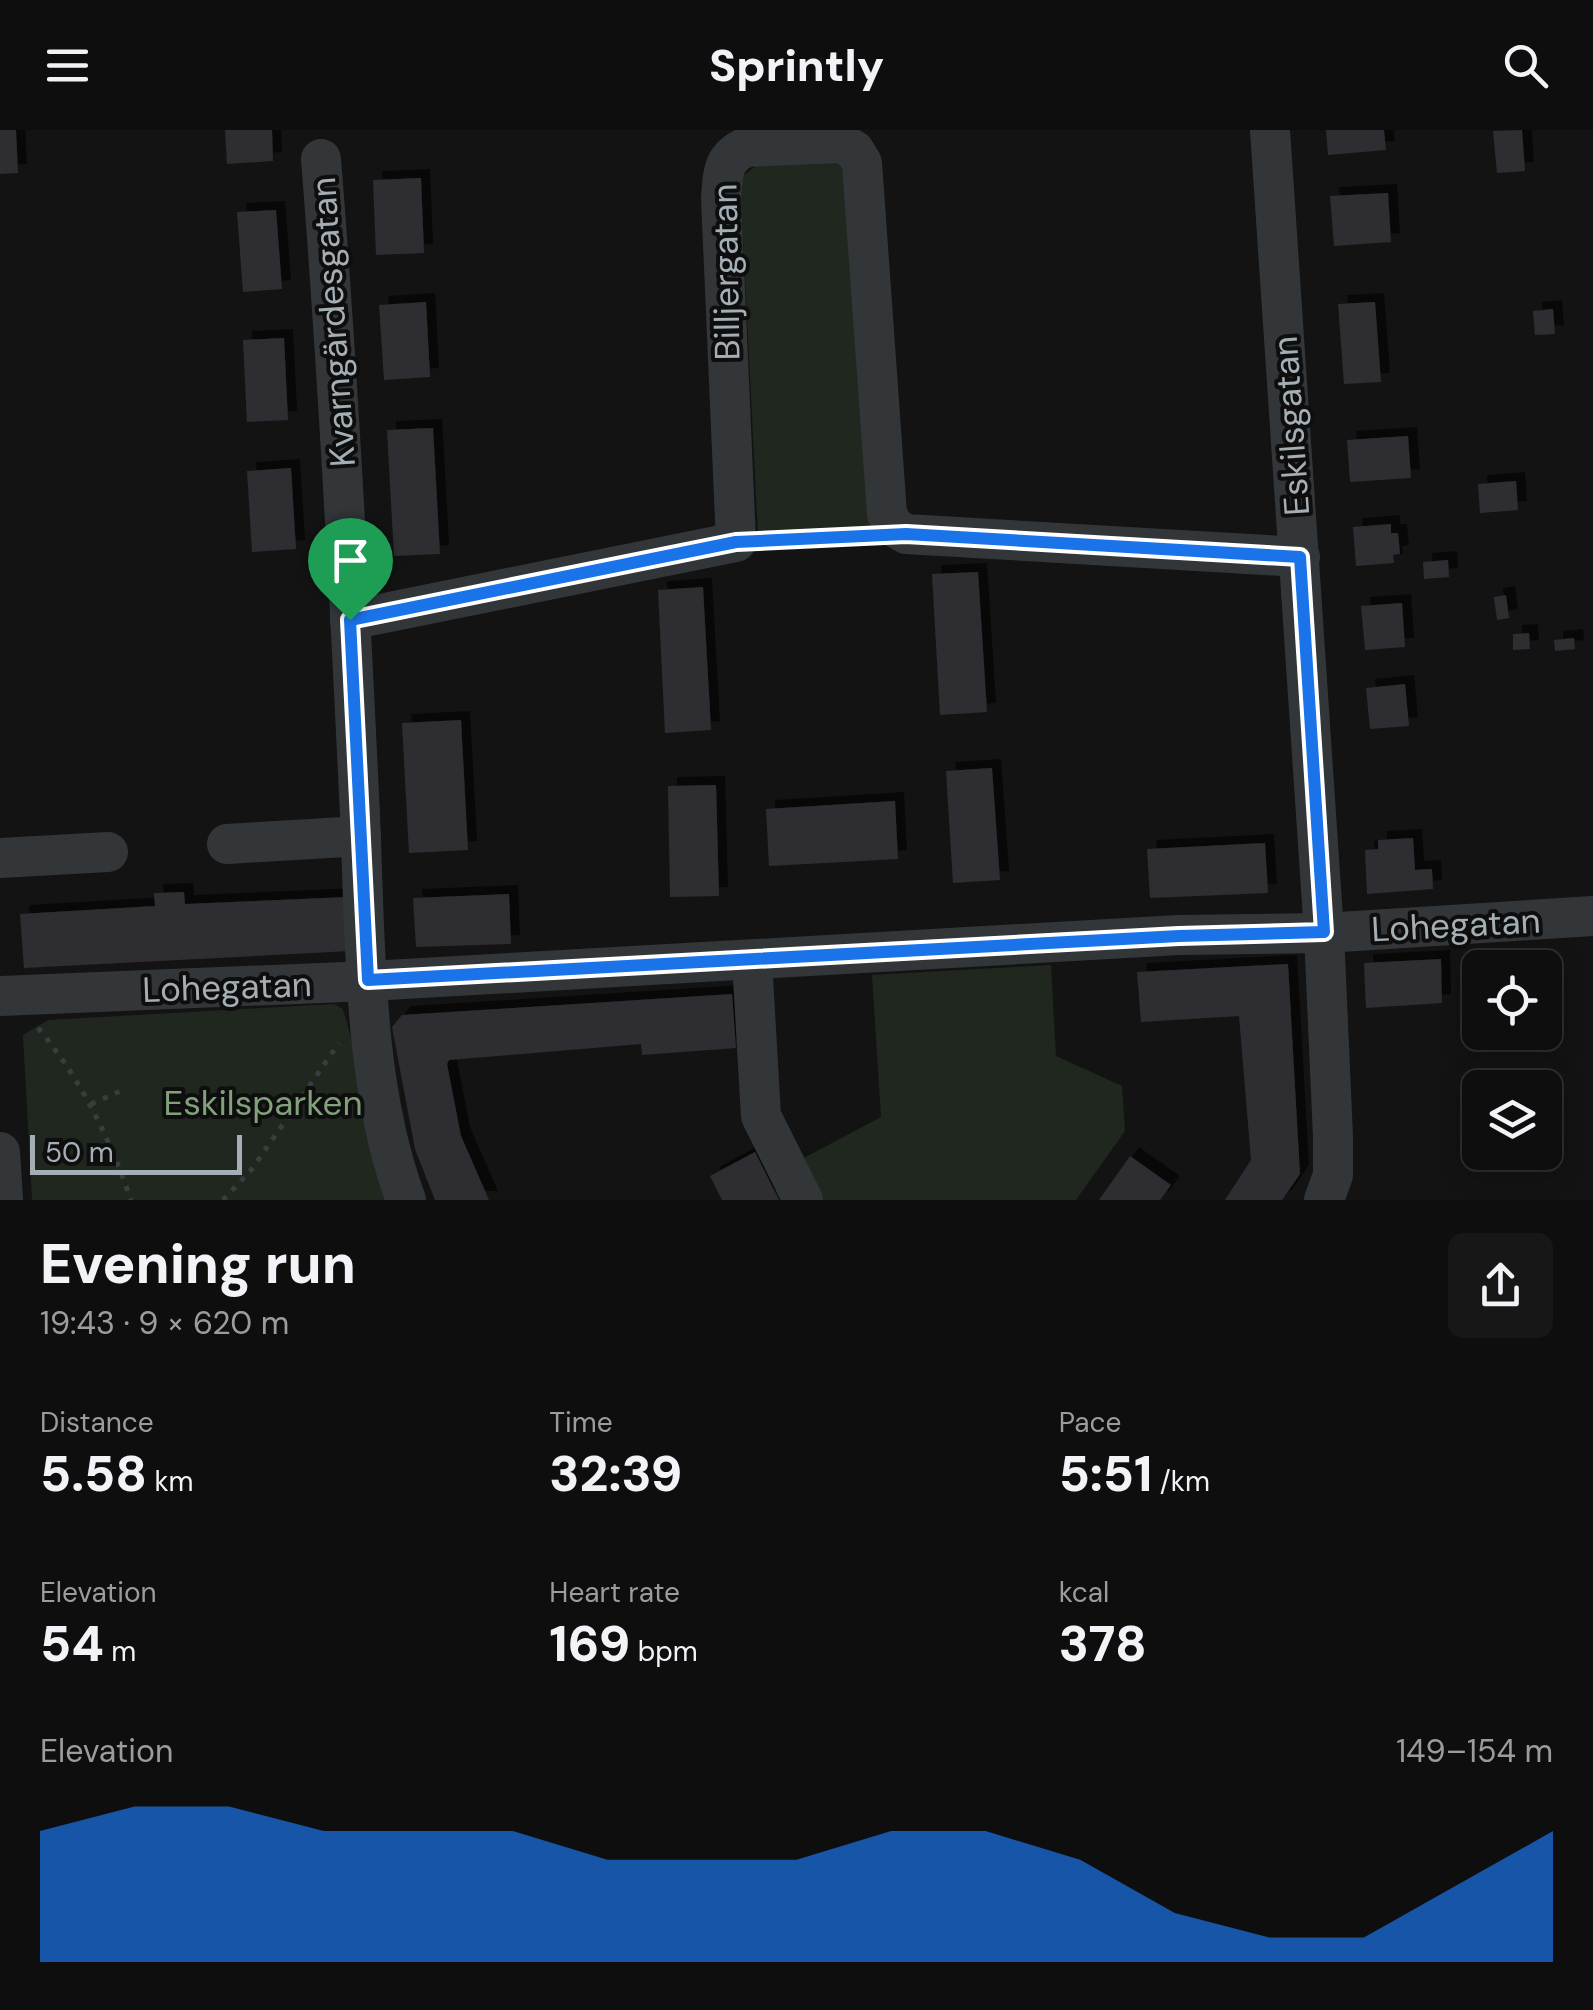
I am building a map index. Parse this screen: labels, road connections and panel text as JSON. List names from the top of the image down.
{
  "streets": {
    "street": [
      "Billjergatan",
      "Kvarngärdesgatan",
      "Eskilsgatan",
      "Lohegatan"
    ]
  },
  "crossings": [
    ["Kvarngärdesgatan", "Lohegatan"],
    ["Eskilsgatan", "Lohegatan"]
  ],
  "parks": ["Eskilsparken"],
  "scale_bar": "50 m",
  "page": {
    "header": "Sprintly",
    "scale": "50 m",
    "heading": ["Evening run", "19:43 · 9 × 620 m"],
    "stats": [
      ["Distance", "5.58 km"],
      ["Time", "32:39"],
      ["Pace", "5:51 /km"],
      ["Elevation", "54 m"],
      ["Heart rate", "169 bpm"],
      ["kcal", "378"]
    ],
    "chart": ["Elevation", "149–154 m"]
  }
}
